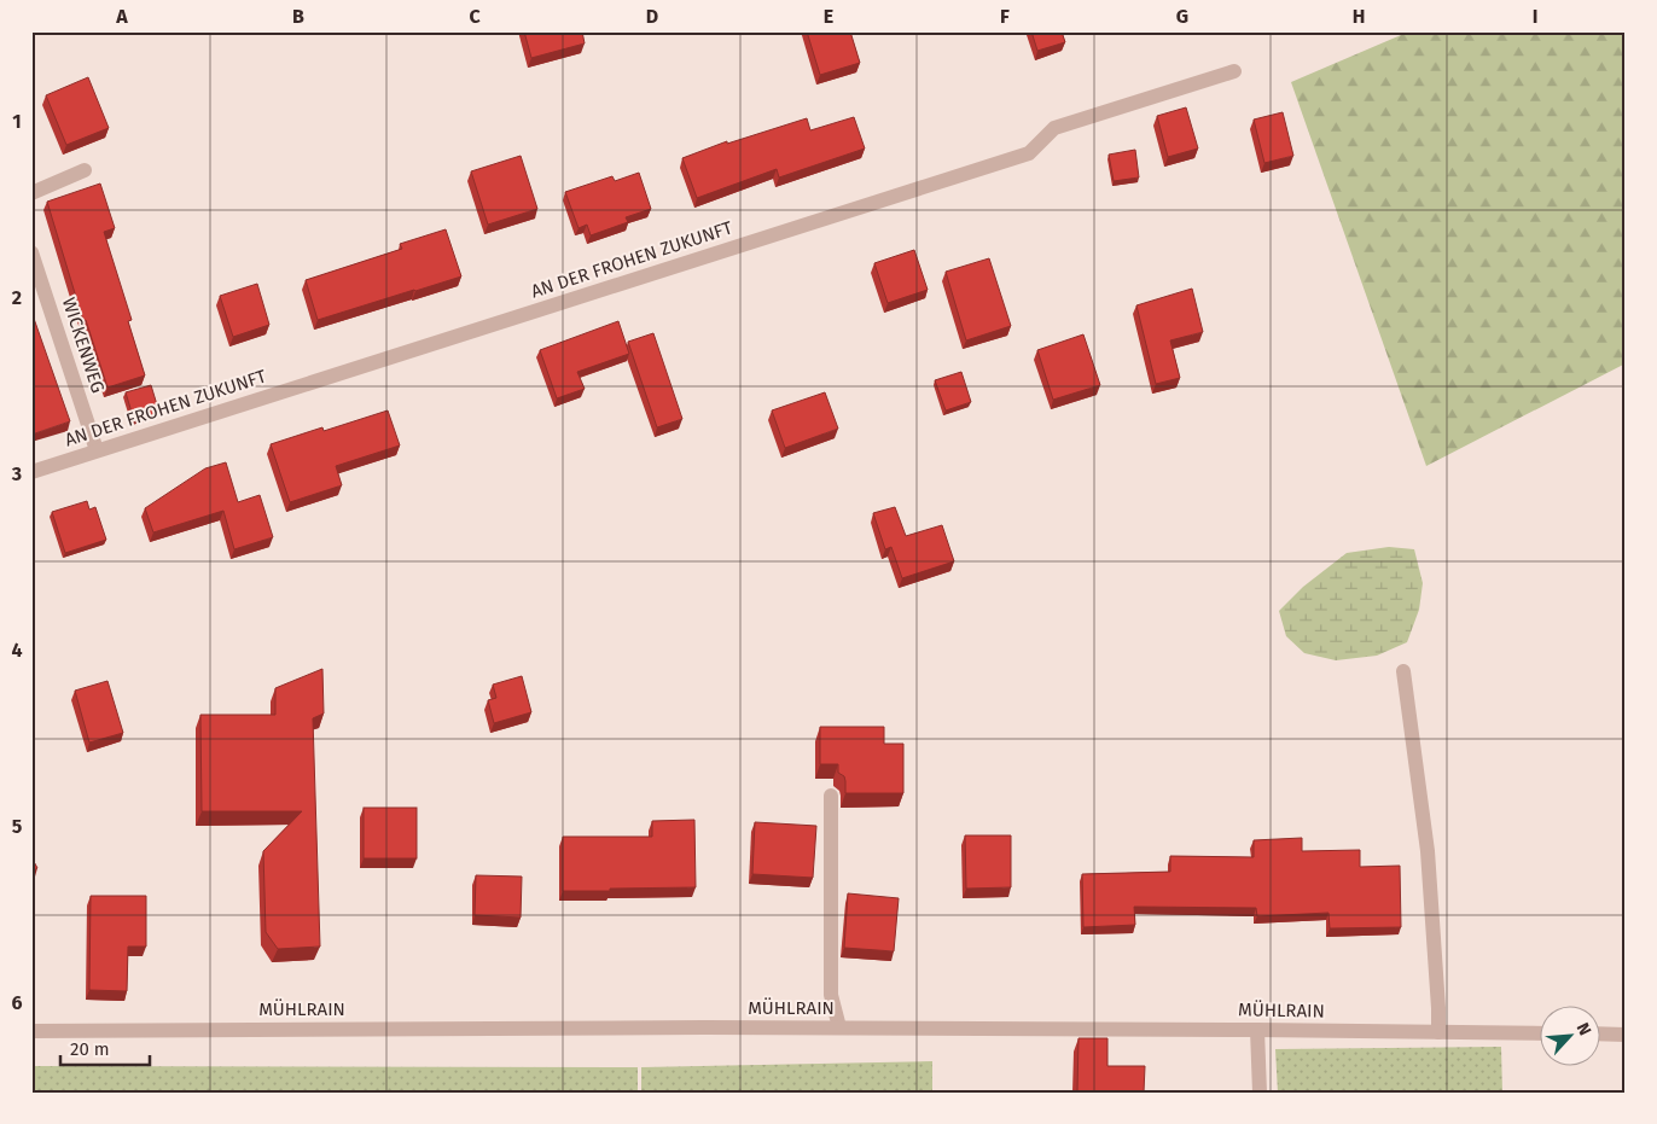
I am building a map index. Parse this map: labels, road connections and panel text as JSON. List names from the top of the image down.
{
  "streets": {
    "street": ["AN DER FROHEN ZUKUNFT", "WICKENWEG", "MÜHLRAIN"]
  },
  "crossings": [
    ["AN DER FROHEN ZUKUNFT", "WICKENWEG"]
  ],
  "scale_bar": "20 m",
  "north": "top right",
  "grid": {
    "columns": [
      "A",
      "B",
      "C",
      "D",
      "E",
      "F",
      "G",
      "H",
      "I"
    ],
    "rows": [
      "1",
      "2",
      "3",
      "4",
      "5",
      "6"
    ]
  }
}
